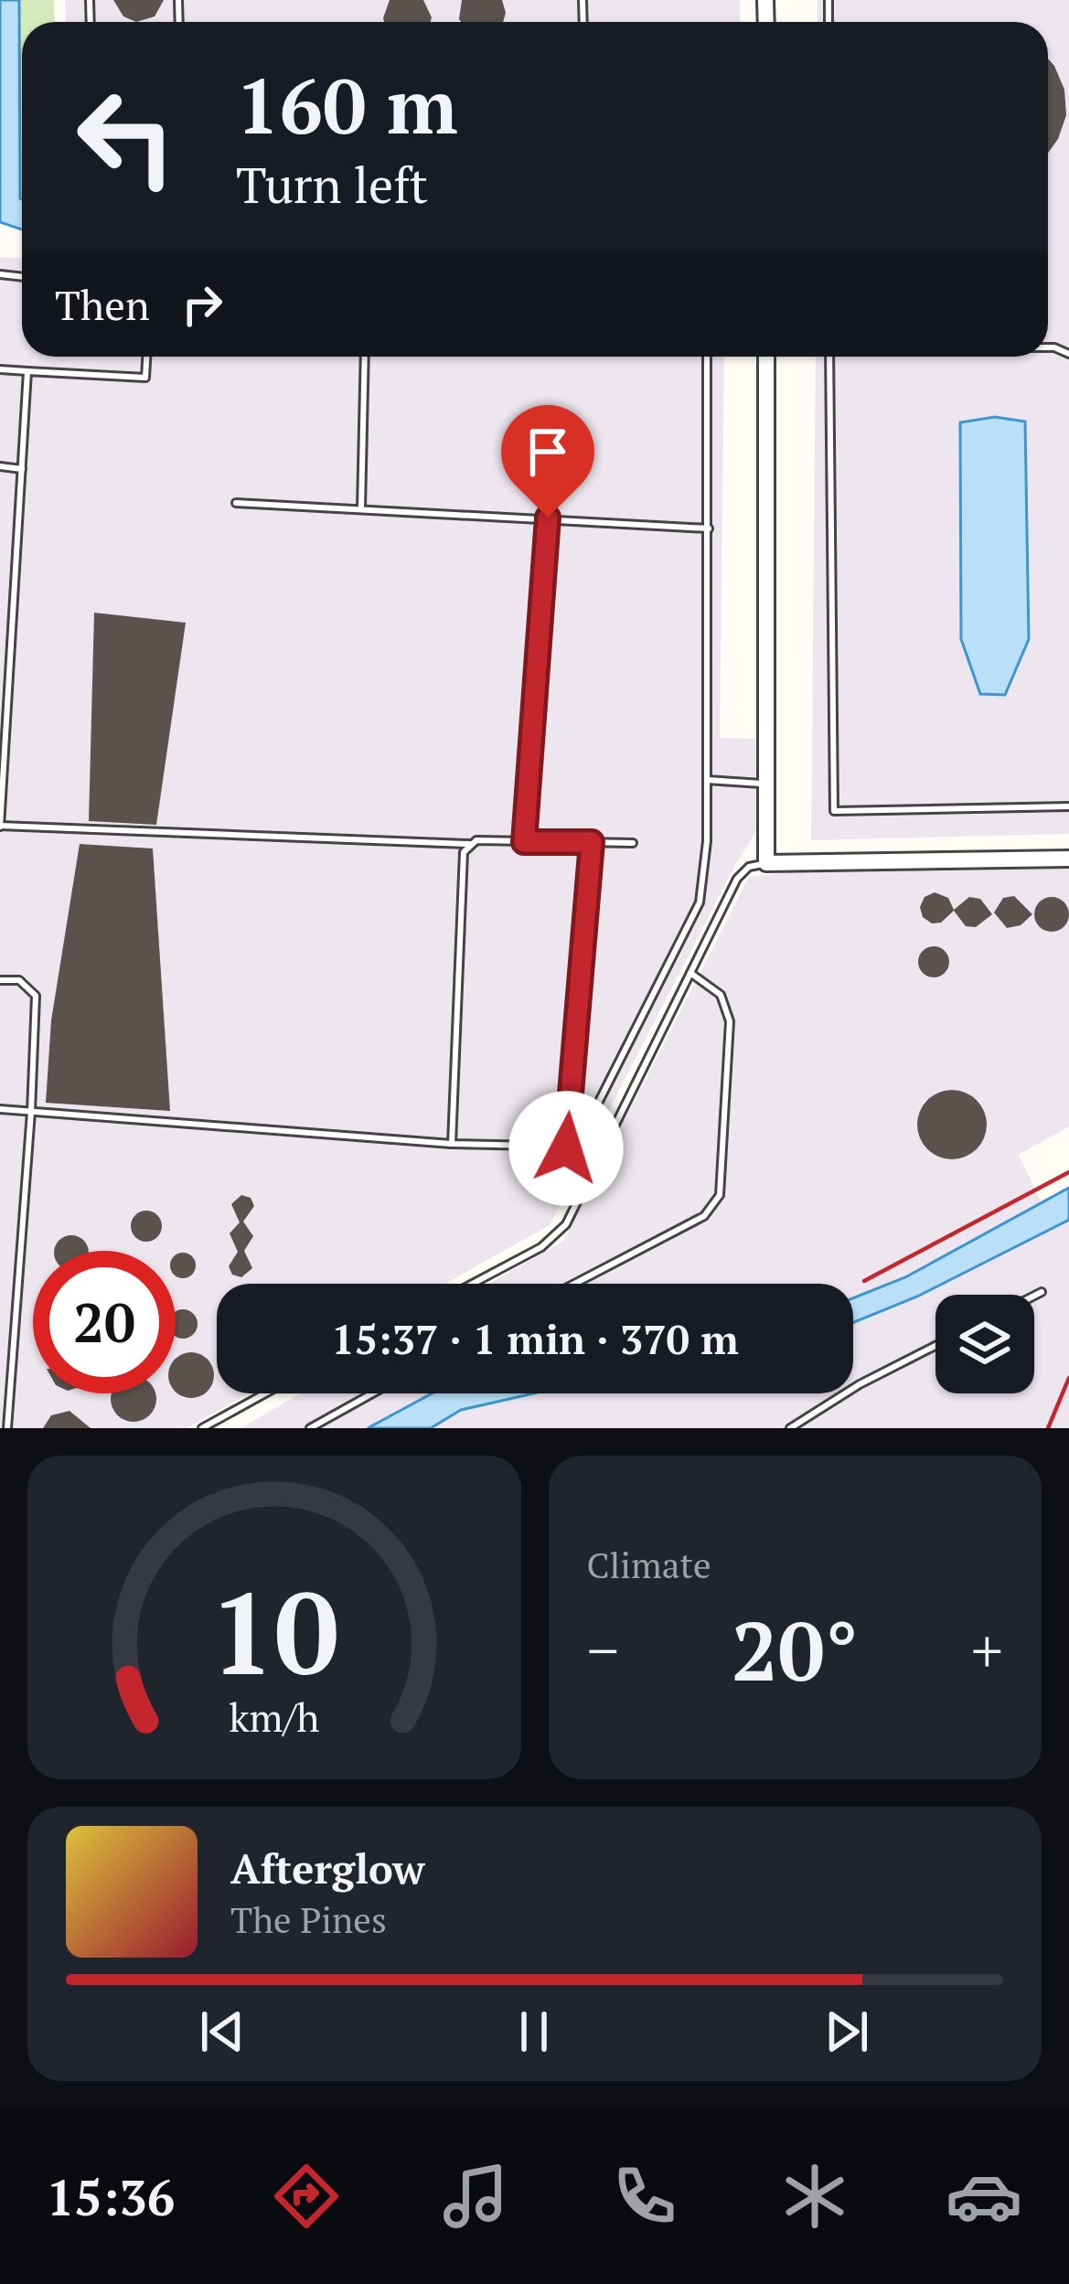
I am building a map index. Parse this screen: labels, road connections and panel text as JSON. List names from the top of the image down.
{
  "page": {
    "turn": ["160 m", "Turn left"],
    "then": "Then",
    "limit": "20",
    "trip": "15:37 · 1 min · 370 m",
    "tile": "Climate",
    "heat": ["−", "20°", "+"],
    "song": ["Afterglow", "The Pines"],
    "tabs": "15:36",
    "gauge": ["10", "km/h"]
  }
}
